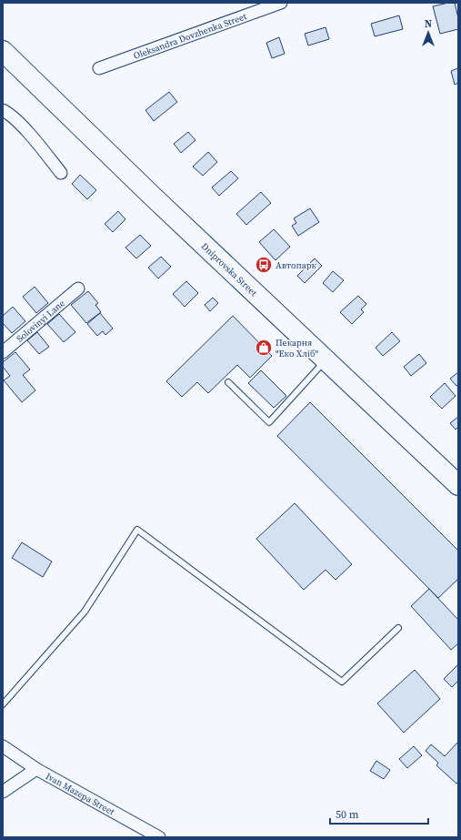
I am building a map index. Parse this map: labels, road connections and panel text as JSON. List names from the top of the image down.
{
  "streets": {
    "highway": ["Dniprovska Street"],
    "street": ["Oleksandra Dovzhenka Street", "Solovinyi Lane", "Ivan Mazepa Street"]
  },
  "places": {
    "bus stop": ["Автопарк"],
    "shop": ["Пекарня \"Еко Хліб\""]
  },
  "scale_bar": "50 m",
  "north": "top"
}
